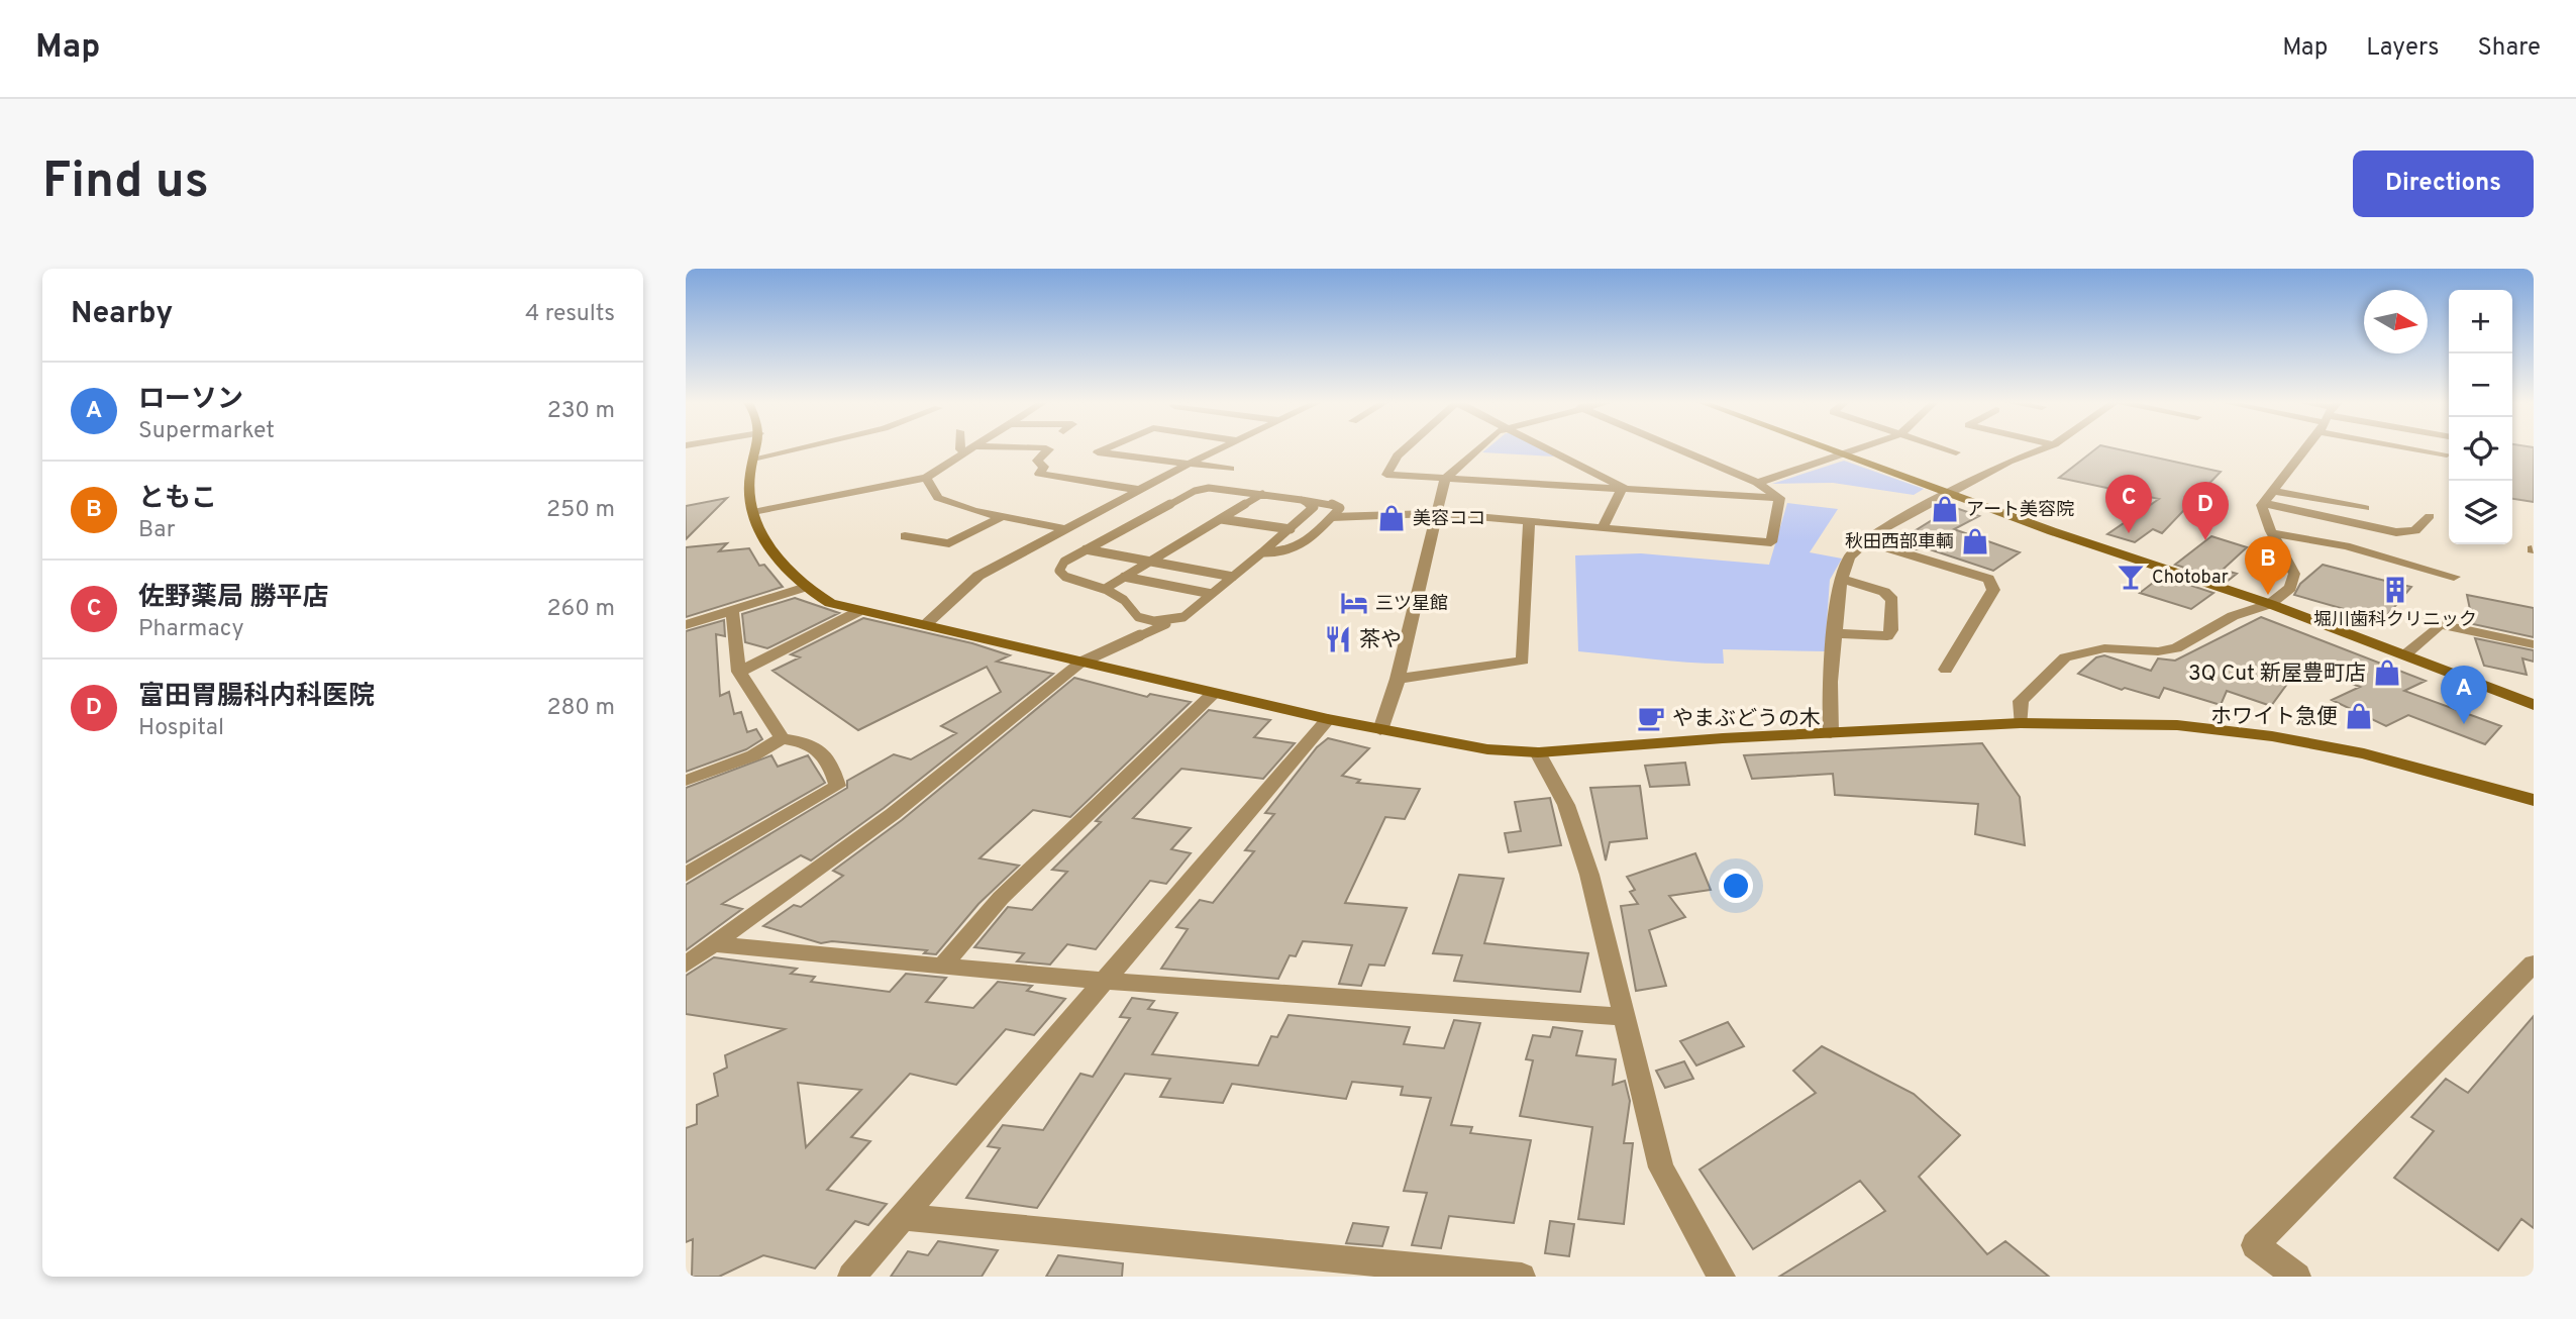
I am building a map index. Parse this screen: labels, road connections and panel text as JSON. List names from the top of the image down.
{
  "places": {
    "shop": [
      "アート美容院",
      "美容ココ",
      "秋田西部車輌",
      "3Q Cut 新屋豊町店",
      "ホワイト急便"
    ],
    "bar": ["Chotobar"],
    "building": ["堀川歯科クリニック"],
    "hotel": ["三ツ星館"],
    "restaurant": ["茶や"],
    "cafe": ["やまぶどうの木"]
  },
  "north": "right",
  "page": {
    "header": "Map",
    "nav": ["Map", "Layers", "Share"],
    "buttons": "Directions",
    "title": "Find us",
    "heading": ["Nearby", "4 results"],
    "map_buttons": ["+", "−"],
    "list": [
      {
        "mark": "A",
        "name": "ローソン",
        "note": "Supermarket",
        "value": "230 m"
      },
      {
        "mark": "B",
        "name": "ともこ",
        "note": "Bar",
        "value": "250 m"
      },
      {
        "mark": "C",
        "name": "佐野薬局 勝平店",
        "note": "Pharmacy",
        "value": "260 m"
      },
      {
        "mark": "D",
        "name": "富田胃腸科内科医院",
        "note": "Hospital",
        "value": "280 m"
      }
    ],
    "pins": [
      "C",
      "D",
      "B",
      "A"
    ]
  }
}
